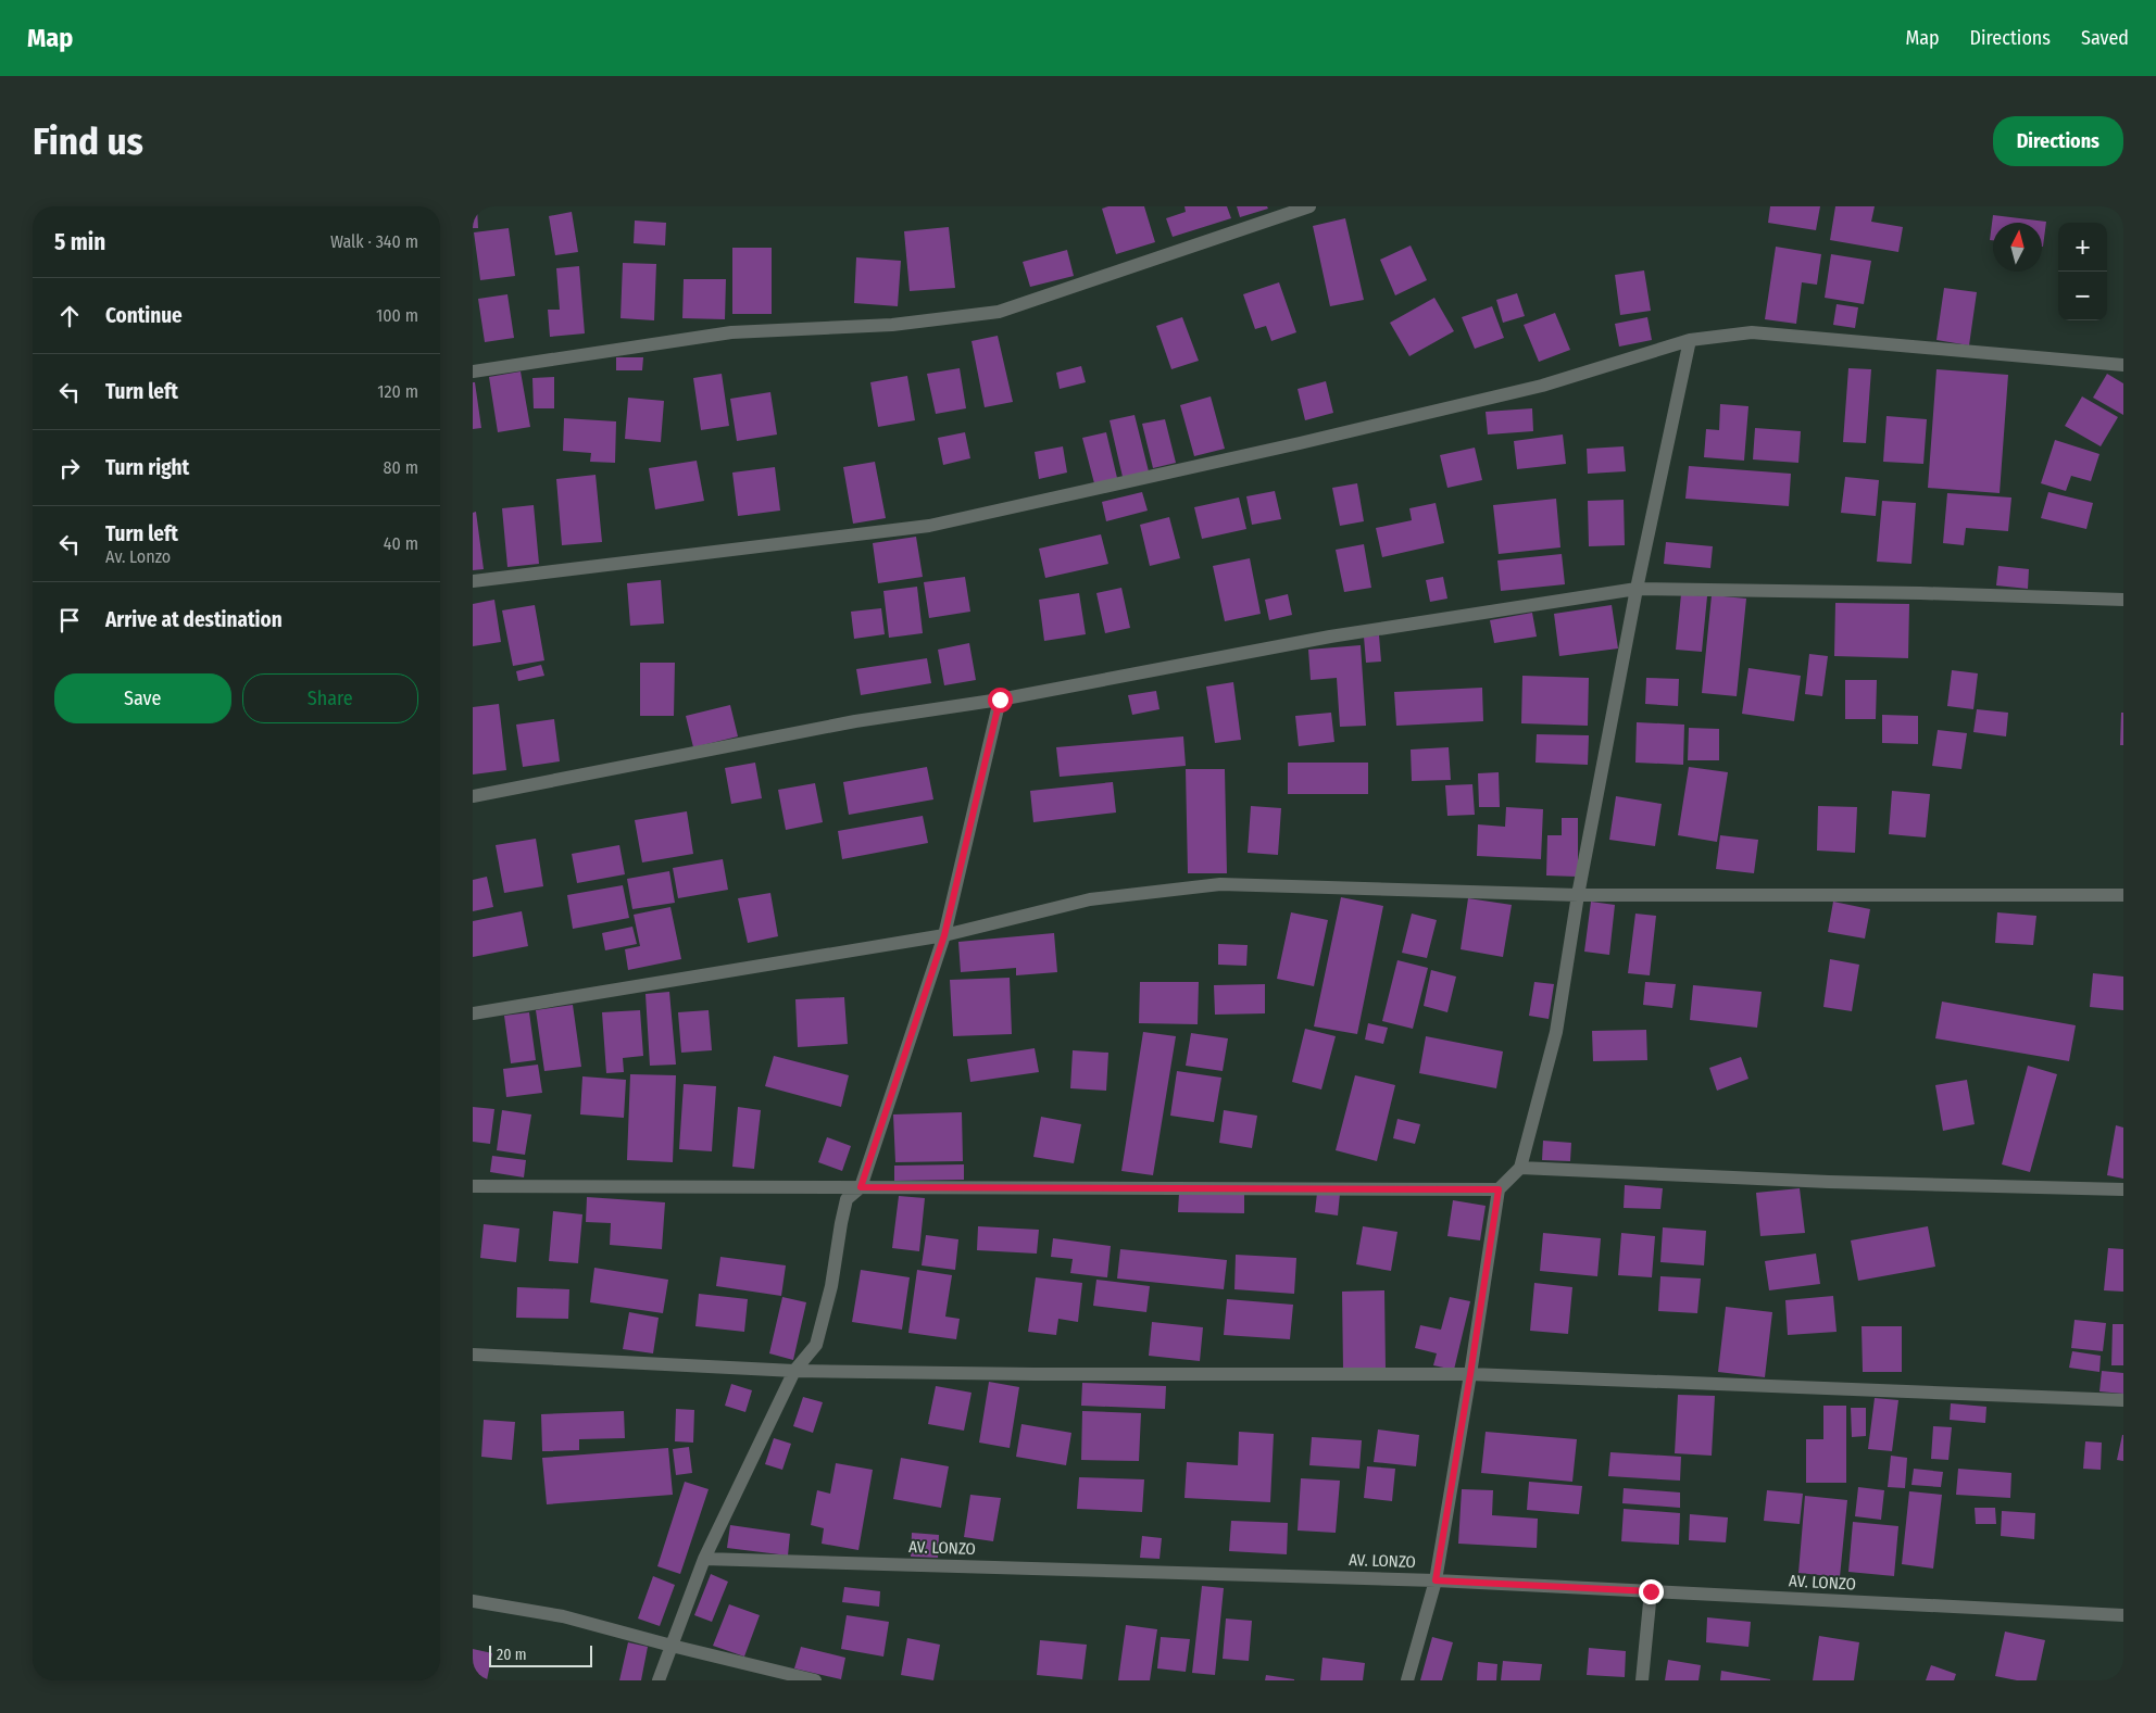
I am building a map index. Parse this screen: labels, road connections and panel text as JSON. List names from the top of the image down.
{
  "streets": {
    "street": ["AV. LONZO"]
  },
  "scale_bar": "20 m",
  "north": "top",
  "page": {
    "header": "Map",
    "nav": ["Map", "Directions", "Saved"],
    "buttons": [
      "Directions",
      ["Save", "Share"]
    ],
    "title": "Find us",
    "heading": ["5 min", "Walk · 340 m"],
    "map_buttons": ["+", "−"],
    "list": [
      ["Continue", "100 m"],
      ["Turn left", "120 m"],
      ["Turn right", "80 m"],
      ["Turn left", "Av. Lonzo", "40 m"],
      "Arrive at destination"
    ],
    "scale": "20 m"
  }
}
